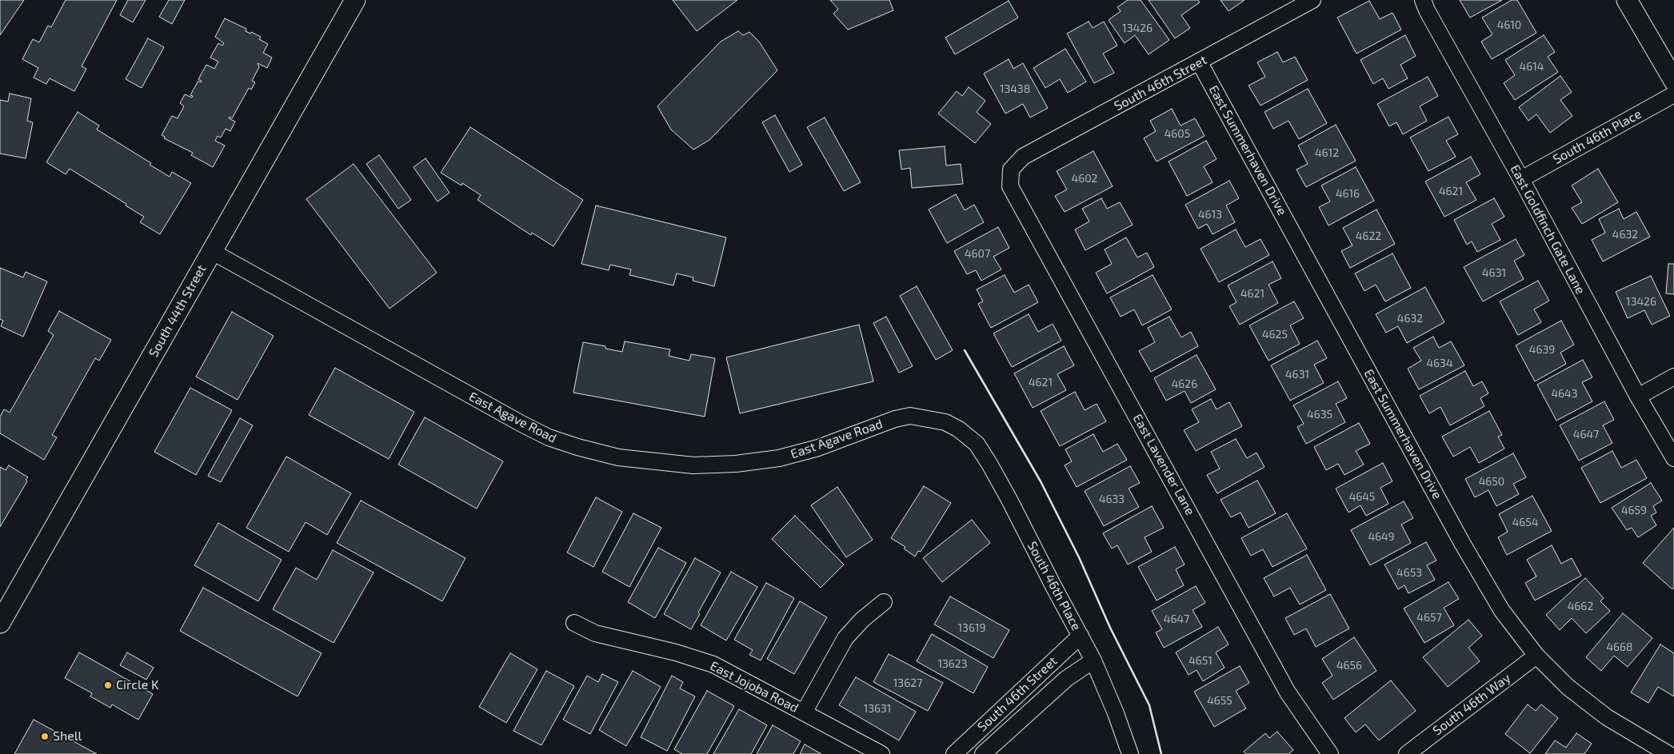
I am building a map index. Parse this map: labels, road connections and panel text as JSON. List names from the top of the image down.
{
  "streets": {
    "street": [
      "South 46th Street",
      "South 46th Place",
      "East Summerhaven Drive",
      "East Goldfinch Gate Lane",
      "South 44th Street",
      "East Agave Road",
      "East Lavender Lane",
      "East Jojoba Road",
      "South 46th Way"
    ]
  },
  "crossings": [
    ["South 46th Street", "South 46th Place"],
    ["South 46th Street", "East Summerhaven Drive"],
    ["South 46th Street", "East Lavender Lane"],
    ["South 46th Place", "East Goldfinch Gate Lane"],
    ["South 46th Place", "East Agave Road"],
    ["East Summerhaven Drive", "South 46th Way"],
    ["South 44th Street", "East Agave Road"]
  ],
  "places": ["Circle K", "Shell"],
  "house_numbers": [
    "4610",
    "13426",
    "4614",
    "13438",
    "4605",
    "4612",
    "4602",
    "4621",
    "4616",
    "4613",
    "4632",
    "4622",
    "4607",
    "4631",
    "4621",
    "13426",
    "4632",
    "4625",
    "4639",
    "4634",
    "4631",
    "4621",
    "4626",
    "4643",
    "4635",
    "4647",
    "4650",
    "4645",
    "4633",
    "4659",
    "4654",
    "4649",
    "4653",
    "4662",
    "4657",
    "4647",
    "13619",
    "4668",
    "4651",
    "13623",
    "4656",
    "13627",
    "4655",
    "13631"
  ]
}
